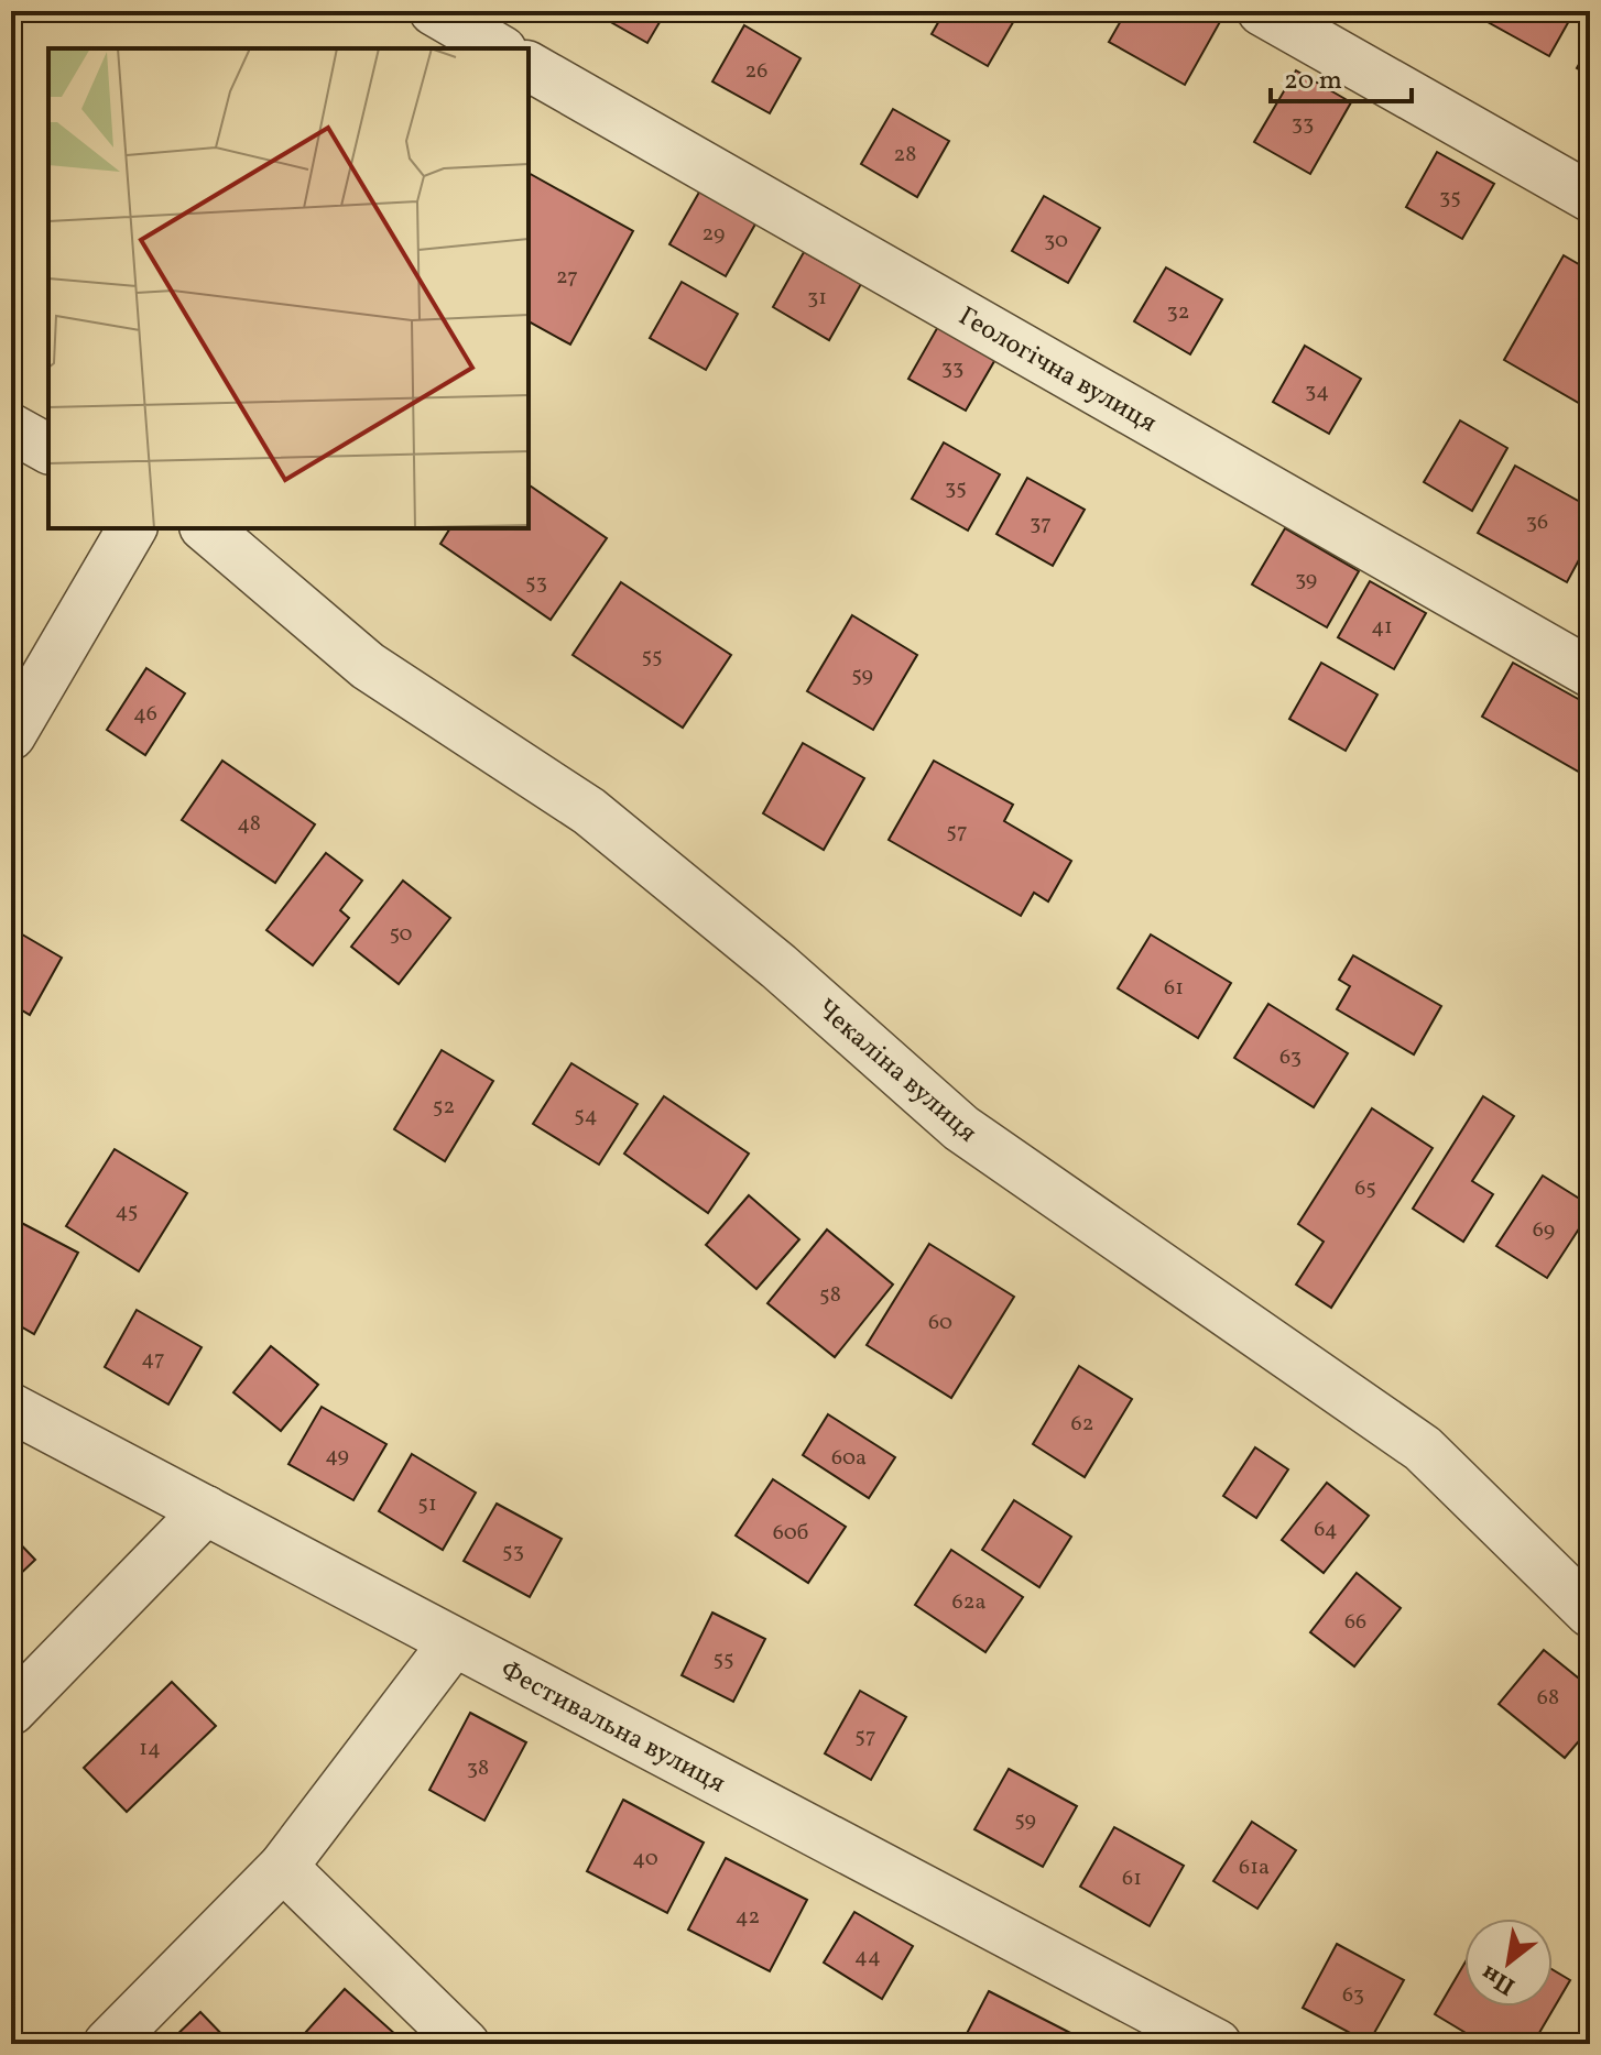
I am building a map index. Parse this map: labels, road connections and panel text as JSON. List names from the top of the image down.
{
  "streets": {
    "street": ["Геологічна вулиця", "Чекаліна вулиця", "Фестивальна вулиця"]
  },
  "house_numbers": [
    "26",
    "33",
    "28",
    "35",
    "29",
    "30",
    "27",
    "31",
    "32",
    "33",
    "34",
    "35",
    "36",
    "37",
    "39",
    "53",
    "41",
    "55",
    "59",
    "46",
    "48",
    "57",
    "50",
    "61",
    "63",
    "52",
    "54",
    "65",
    "45",
    "69",
    "58",
    "60",
    "47",
    "62",
    "49",
    "60а",
    "51",
    "64",
    "60б",
    "53",
    "62а",
    "66",
    "55",
    "68",
    "57",
    "14",
    "38",
    "59",
    "40",
    "61а",
    "61",
    "42",
    "44",
    "63"
  ],
  "scale_bar": "20 m",
  "north": "bottom left"
}
